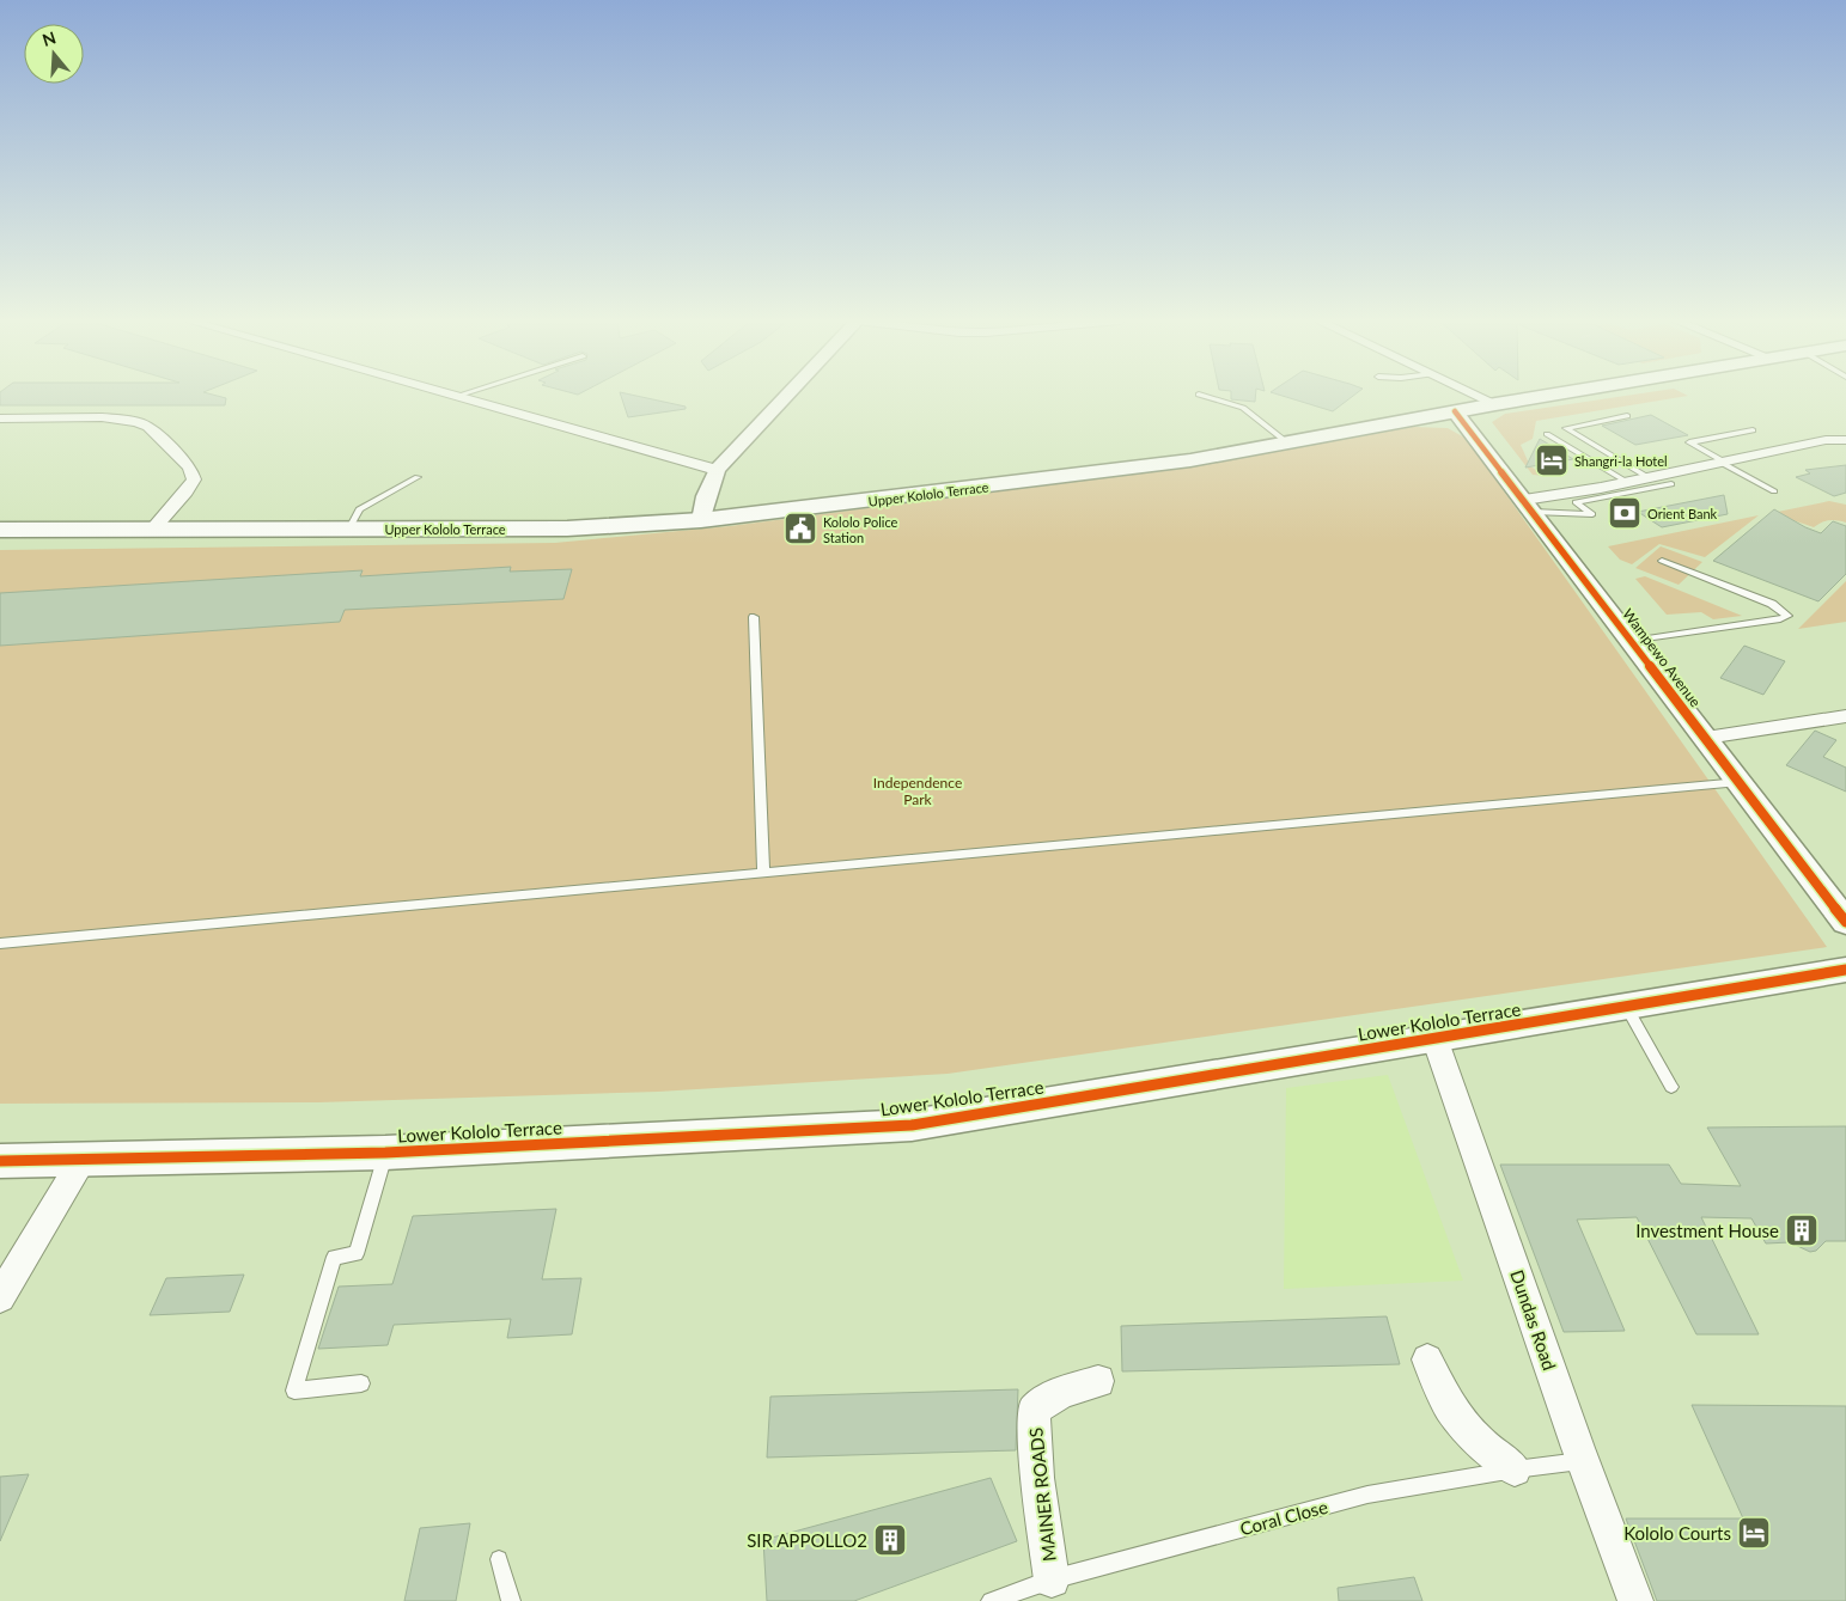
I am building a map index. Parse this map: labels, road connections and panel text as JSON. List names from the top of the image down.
{
  "streets": {
    "main road": ["Upper Kololo Terrace"],
    "street": [
      "Wampewo Avenue",
      "Lower Kololo Terrace",
      "Dundas Road",
      "MAINER ROADS"
    ],
    "lane": ["Coral Close"]
  },
  "crossings": [
    ["Upper Kololo Terrace", "Wampewo Avenue"],
    ["Lower Kololo Terrace", "Dundas Road"],
    ["Dundas Road", "Coral Close"],
    ["MAINER ROADS", "Coral Close"]
  ],
  "parks": ["Independence Park"],
  "places": {
    "hotel": ["Shangri-la Hotel", "Kololo Courts"],
    "bank": ["Orient Bank"],
    "public building": ["Kololo Police Station"],
    "building": ["Investment House", "SIR APPOLLO2"]
  },
  "north": "top"
}
